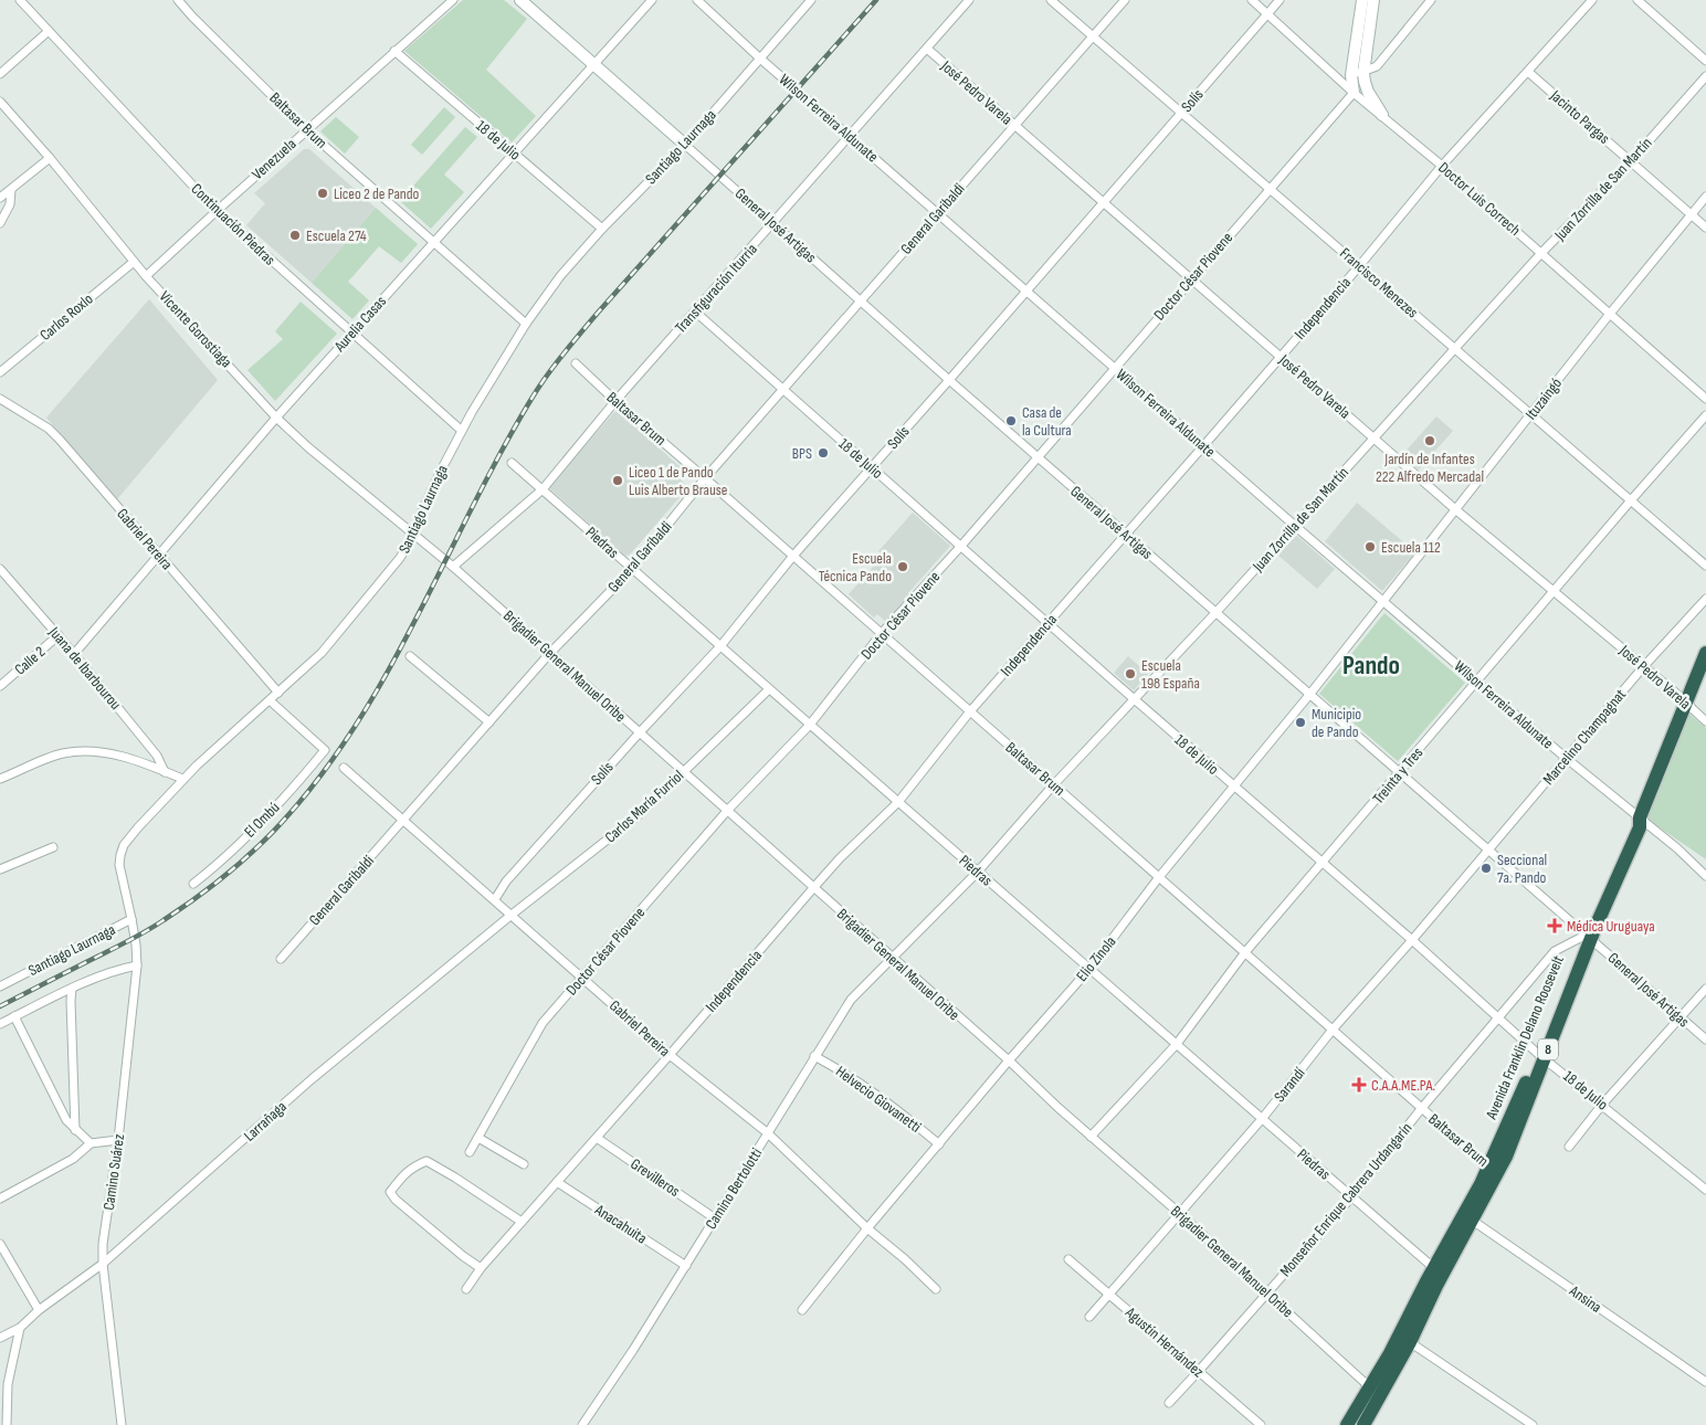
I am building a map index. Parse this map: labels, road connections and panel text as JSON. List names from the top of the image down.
{
  "streets": {
    "highway": ["Avenida Franklin Delano Roosevelt", "8"],
    "street": [
      "José Pedro Varela",
      "Solís",
      "Jacinto Pargas",
      "Wilson Ferreira Aldunate",
      "Baltasar Brum",
      "18 de Julio",
      "Santiago Laurnaga",
      "Venezuela",
      "Juan Zorrilla de San Martín",
      "Doctor Luis Correch",
      "General Garibaldi",
      "Continuación Piedras",
      "General José Artigas",
      "Doctor César Piovene",
      "Francisco Menezes",
      "Transfiguración Iturria",
      "Independencia",
      "Carlos Roxlo",
      "Aurelia Casas",
      "Vicente Gorostiaga",
      "Ituzaingó",
      "Gabriel Pereira",
      "Piedras",
      "Calle 2",
      "Brigadier General Manuel Oribe",
      "Juana de Ibarbourou",
      "Marcelino Champagnat",
      "Treinta y Tres",
      "Carlos María Furriol",
      "El Ombú",
      "Elio Zinola",
      "Sarandí",
      "Helvecio Giovanetti",
      "Larrañaga",
      "Camino Suárez",
      "Grevilleros",
      "Camino Bertolotti",
      "Monseñor Enrique Cabrera Urdangarín",
      "Anacahuita",
      "Ansina",
      "Agustín Hernández"
    ]
  },
  "crossings": [
    ["José Pedro Varela", "Solís"],
    ["José Pedro Varela", "Juan Zorrilla de San Martín"],
    ["José Pedro Varela", "General Garibaldi"],
    ["José Pedro Varela", "Doctor César Piovene"],
    ["José Pedro Varela", "Transfiguración Iturria"],
    ["José Pedro Varela", "Independencia"],
    ["José Pedro Varela", "Ituzaingó"],
    ["José Pedro Varela", "Marcelino Champagnat"],
    ["José Pedro Varela", "Treinta y Tres"],
    ["José Pedro Varela", "Avenida Franklin Delano Roosevelt"],
    ["Solís", "Wilson Ferreira Aldunate"],
    ["Solís", "Baltasar Brum"],
    ["Solís", "18 de Julio"],
    ["Solís", "Doctor Luis Correch"],
    ["Solís", "General José Artigas"],
    ["Solís", "Francisco Menezes"],
    ["Solís", "Gabriel Pereira"],
    ["Solís", "Piedras"],
    ["Solís", "Brigadier General Manuel Oribe"],
    ["Jacinto Pargas", "Juan Zorrilla de San Martín"],
    ["Jacinto Pargas", "Independencia"],
    ["Jacinto Pargas", "Ituzaingó"],
    ["Wilson Ferreira Aldunate", "Santiago Laurnaga"],
    ["Wilson Ferreira Aldunate", "Juan Zorrilla de San Martín"],
    ["Wilson Ferreira Aldunate", "General Garibaldi"],
    ["Wilson Ferreira Aldunate", "Doctor César Piovene"],
    ["Wilson Ferreira Aldunate", "Transfiguración Iturria"],
    ["Wilson Ferreira Aldunate", "Independencia"],
    ["Wilson Ferreira Aldunate", "Ituzaingó"],
    ["Wilson Ferreira Aldunate", "Marcelino Champagnat"],
    ["Wilson Ferreira Aldunate", "Treinta y Tres"],
    ["Wilson Ferreira Aldunate", "Elio Zinola"],
    ["Wilson Ferreira Aldunate", "Avenida Franklin Delano Roosevelt"],
    ["Baltasar Brum", "Santiago Laurnaga"],
    ["Baltasar Brum", "Venezuela"],
    ["Baltasar Brum", "Juan Zorrilla de San Martín"],
    ["Baltasar Brum", "General Garibaldi"],
    ["Baltasar Brum", "Doctor César Piovene"],
    ["Baltasar Brum", "Transfiguración Iturria"],
    ["Baltasar Brum", "Independencia"],
    ["Baltasar Brum", "Aurelia Casas"],
    ["Baltasar Brum", "Treinta y Tres"],
    ["Baltasar Brum", "Elio Zinola"],
    ["Baltasar Brum", "Avenida Franklin Delano Roosevelt"],
    ["Baltasar Brum", "Sarandí"],
    ["Baltasar Brum", "Monseñor Enrique Cabrera Urdangarín"],
    ["18 de Julio", "Santiago Laurnaga"],
    ["18 de Julio", "Venezuela"],
    ["18 de Julio", "Juan Zorrilla de San Martín"],
    ["18 de Julio", "General Garibaldi"],
    ["18 de Julio", "Doctor César Piovene"],
    ["18 de Julio", "Transfiguración Iturria"],
    ["18 de Julio", "Independencia"],
    ["18 de Julio", "Aurelia Casas"],
    ["18 de Julio", "Treinta y Tres"],
    ["18 de Julio", "Elio Zinola"],
    ["18 de Julio", "Avenida Franklin Delano Roosevelt"],
    ["18 de Julio", "Sarandí"],
    ["18 de Julio", "Monseñor Enrique Cabrera Urdangarín"],
    ["Santiago Laurnaga", "Continuación Piedras"],
    ["Santiago Laurnaga", "General José Artigas"],
    ["Santiago Laurnaga", "Vicente Gorostiaga"],
    ["Santiago Laurnaga", "Gabriel Pereira"],
    ["Santiago Laurnaga", "Brigadier General Manuel Oribe"],
    ["Santiago Laurnaga", "El Ombú"],
    ["Santiago Laurnaga", "Camino Suárez"],
    ["Venezuela", "Continuación Piedras"],
    ["Venezuela", "Vicente Gorostiaga"],
    ["Juan Zorrilla de San Martín", "Doctor Luis Correch"],
    ["Juan Zorrilla de San Martín", "General José Artigas"],
    ["Juan Zorrilla de San Martín", "Francisco Menezes"],
    ["Juan Zorrilla de San Martín", "Piedras"],
    ["Juan Zorrilla de San Martín", "Brigadier General Manuel Oribe"],
    ["Juan Zorrilla de San Martín", "Camino Bertolotti"],
    ["Doctor Luis Correch", "Doctor César Piovene"],
    ["Doctor Luis Correch", "Independencia"],
    ["Doctor Luis Correch", "Ituzaingó"],
    ["General Garibaldi", "General José Artigas"],
    ["General Garibaldi", "Francisco Menezes"],
    ["General Garibaldi", "Gabriel Pereira"],
    ["General Garibaldi", "Piedras"],
    ["General Garibaldi", "Brigadier General Manuel Oribe"],
    ["Continuación Piedras", "Aurelia Casas"],
    ["General José Artigas", "Doctor César Piovene"],
    ["General José Artigas", "Transfiguración Iturria"],
    ["General José Artigas", "Independencia"],
    ["General José Artigas", "Aurelia Casas"],
    ["General José Artigas", "Marcelino Champagnat"],
    ["General José Artigas", "Treinta y Tres"],
    ["General José Artigas", "Elio Zinola"],
    ["General José Artigas", "Avenida Franklin Delano Roosevelt"],
    ["General José Artigas", "Sarandí"],
    ["General José Artigas", "Monseñor Enrique Cabrera Urdangarín"],
    ["Doctor César Piovene", "Francisco Menezes"],
    ["Doctor César Piovene", "Gabriel Pereira"],
    ["Doctor César Piovene", "Piedras"],
    ["Doctor César Piovene", "Brigadier General Manuel Oribe"],
    ["Francisco Menezes", "Independencia"],
    ["Francisco Menezes", "Ituzaingó"],
    ["Francisco Menezes", "Treinta y Tres"],
    ["Transfiguración Iturria", "Piedras"],
    ["Transfiguración Iturria", "Brigadier General Manuel Oribe"],
    ["Independencia", "Gabriel Pereira"],
    ["Independencia", "Piedras"],
    ["Independencia", "Brigadier General Manuel Oribe"],
    ["Independencia", "Grevilleros"],
    ["Independencia", "Anacahuita"],
    ["Carlos Roxlo", "Vicente Gorostiaga"],
    ["Aurelia Casas", "Vicente Gorostiaga"],
    ["Aurelia Casas", "Gabriel Pereira"],
    ["Aurelia Casas", "Juana de Ibarbourou"],
    ["Vicente Gorostiaga", "Brigadier General Manuel Oribe"],
    ["Ituzaingó", "Elio Zinola"],
    ["Gabriel Pereira", "Carlos María Furriol"],
    ["Gabriel Pereira", "Elio Zinola"],
    ["Gabriel Pereira", "Larrañaga"],
    ["Gabriel Pereira", "Camino Bertolotti"],
    ["Piedras", "Treinta y Tres"],
    ["Piedras", "Carlos María Furriol"],
    ["Piedras", "Elio Zinola"],
    ["Piedras", "Avenida Franklin Delano Roosevelt"],
    ["Piedras", "8"],
    ["Piedras", "Sarandí"],
    ["Piedras", "Monseñor Enrique Cabrera Urdangarín"],
    ["Calle 2", "Juana de Ibarbourou"],
    ["Brigadier General Manuel Oribe", "Treinta y Tres"],
    ["Brigadier General Manuel Oribe", "Carlos María Furriol"],
    ["Brigadier General Manuel Oribe", "Elio Zinola"],
    ["Brigadier General Manuel Oribe", "8"],
    ["Brigadier General Manuel Oribe", "Sarandí"],
    ["Brigadier General Manuel Oribe", "Camino Bertolotti"],
    ["Brigadier General Manuel Oribe", "Monseñor Enrique Cabrera Urdangarín"],
    ["Marcelino Champagnat", "Sarandí"],
    ["Carlos María Furriol", "Larrañaga"],
    ["Elio Zinola", "Helvecio Giovanetti"],
    ["Avenida Franklin Delano Roosevelt", "8"],
    ["Avenida Franklin Delano Roosevelt", "Monseñor Enrique Cabrera Urdangarín"],
    ["Avenida Franklin Delano Roosevelt", "Ansina"],
    ["Sarandí", "Agustín Hernández"],
    ["Helvecio Giovanetti", "Camino Bertolotti"],
    ["Larrañaga", "Camino Suárez"],
    ["Grevilleros", "Camino Bertolotti"],
    ["Camino Bertolotti", "Anacahuita"],
    ["Monseñor Enrique Cabrera Urdangarín", "Agustín Hernández"]
  ],
  "districts": ["Pando"],
  "places": {
    "other": [
      "Liceo 2 de Pando",
      "Escuela 274",
      "Casa de la Cultura",
      "Jardín de Infantes 222 Alfredo Mercadal",
      "BPS",
      "Liceo 1 de Pando Luis Alberto Brause",
      "Escuela 112",
      "Escuela Técnica Pando",
      "Escuela 198 España",
      "Municipio de Pando",
      "Seccional 7a. Pando"
    ],
    "health": ["Médica Uruguaya", "C.A.A.ME.PA."]
  }
}
